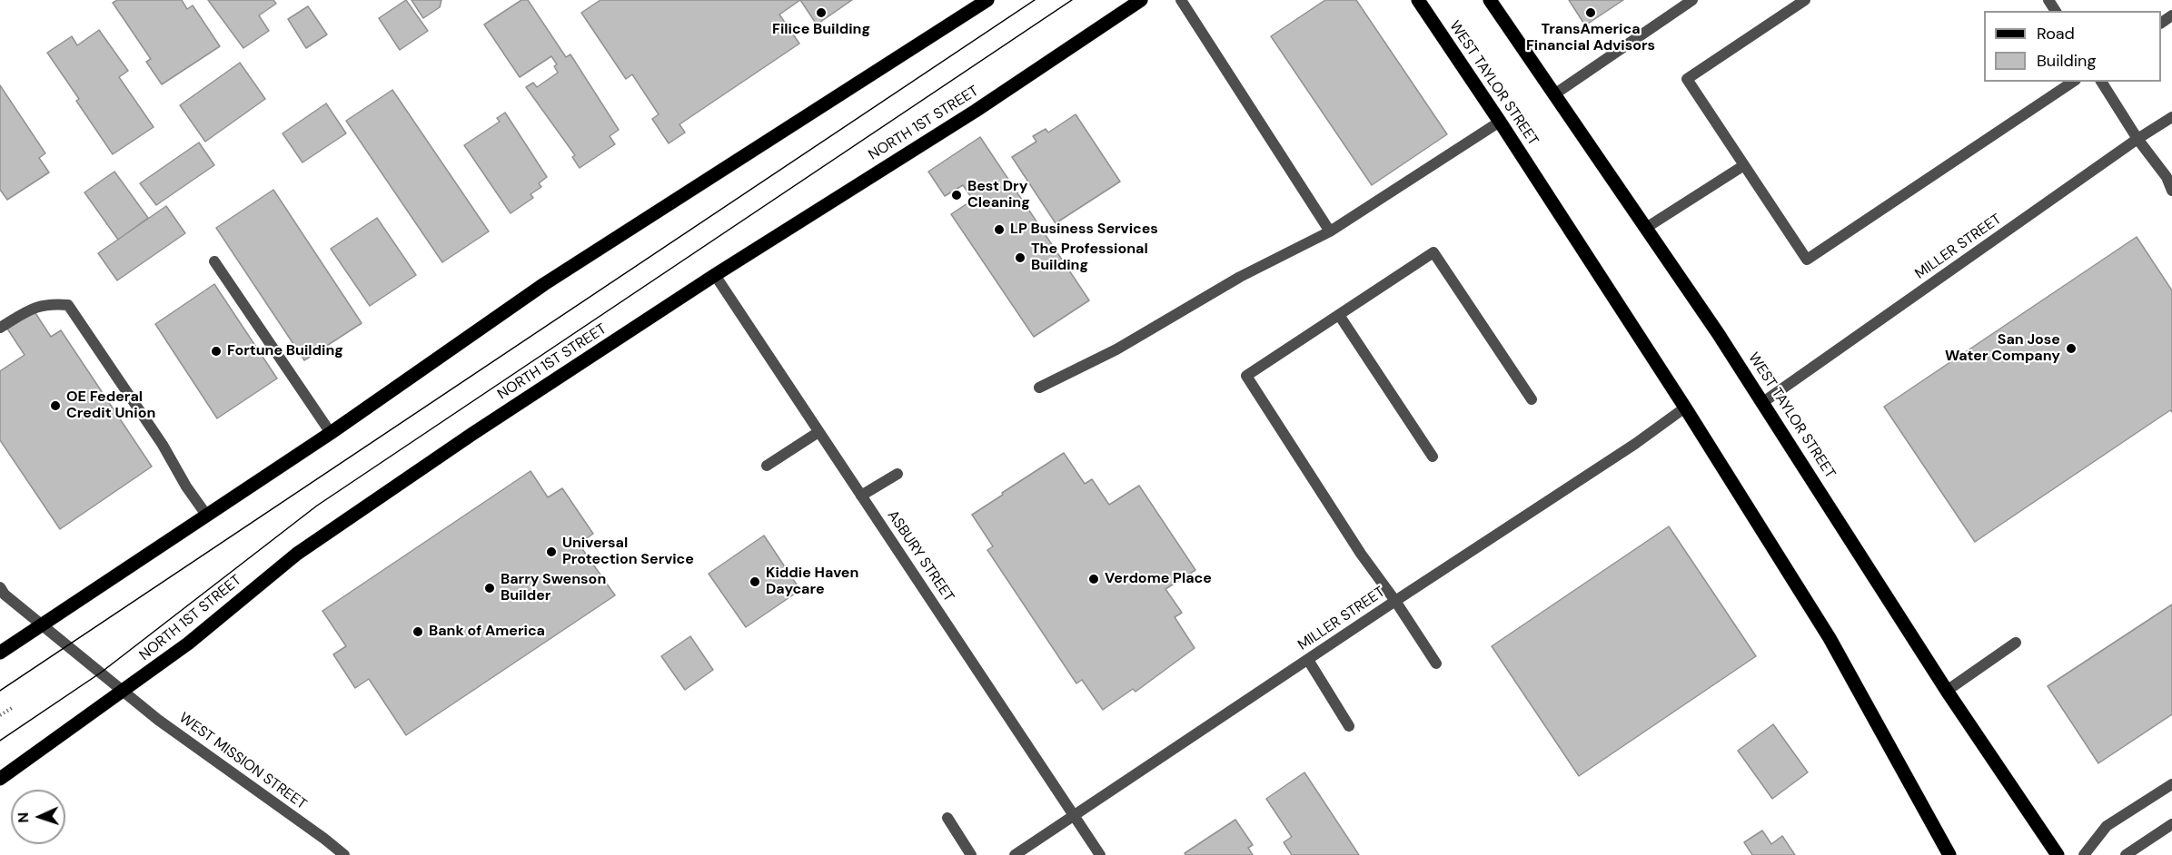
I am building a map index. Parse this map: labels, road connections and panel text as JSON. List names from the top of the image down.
{
  "streets": {
    "main road": ["WEST TAYLOR STREET", "NORTH 1ST STREET"],
    "street": ["MILLER STREET", "ASBURY STREET", "WEST MISSION STREET"]
  },
  "crossings": [
    ["WEST TAYLOR STREET", "MILLER STREET"],
    ["NORTH 1ST STREET", "ASBURY STREET"],
    ["NORTH 1ST STREET", "WEST MISSION STREET"],
    ["MILLER STREET", "ASBURY STREET"]
  ],
  "places": [
    "Filice Building",
    "TransAmerica Financial Advisors",
    "Best Dry Cleaning",
    "LP Business Services",
    "The Professional Building",
    "San Jose Water Company",
    "Fortune Building",
    "OE Federal Credit Union",
    "Universal Protection Service",
    "Verdome Place",
    "Kiddie Haven Daycare",
    "Barry Swenson Builder",
    "Bank of America"
  ],
  "legend": ["Road", "Building"],
  "north": "left"
}
